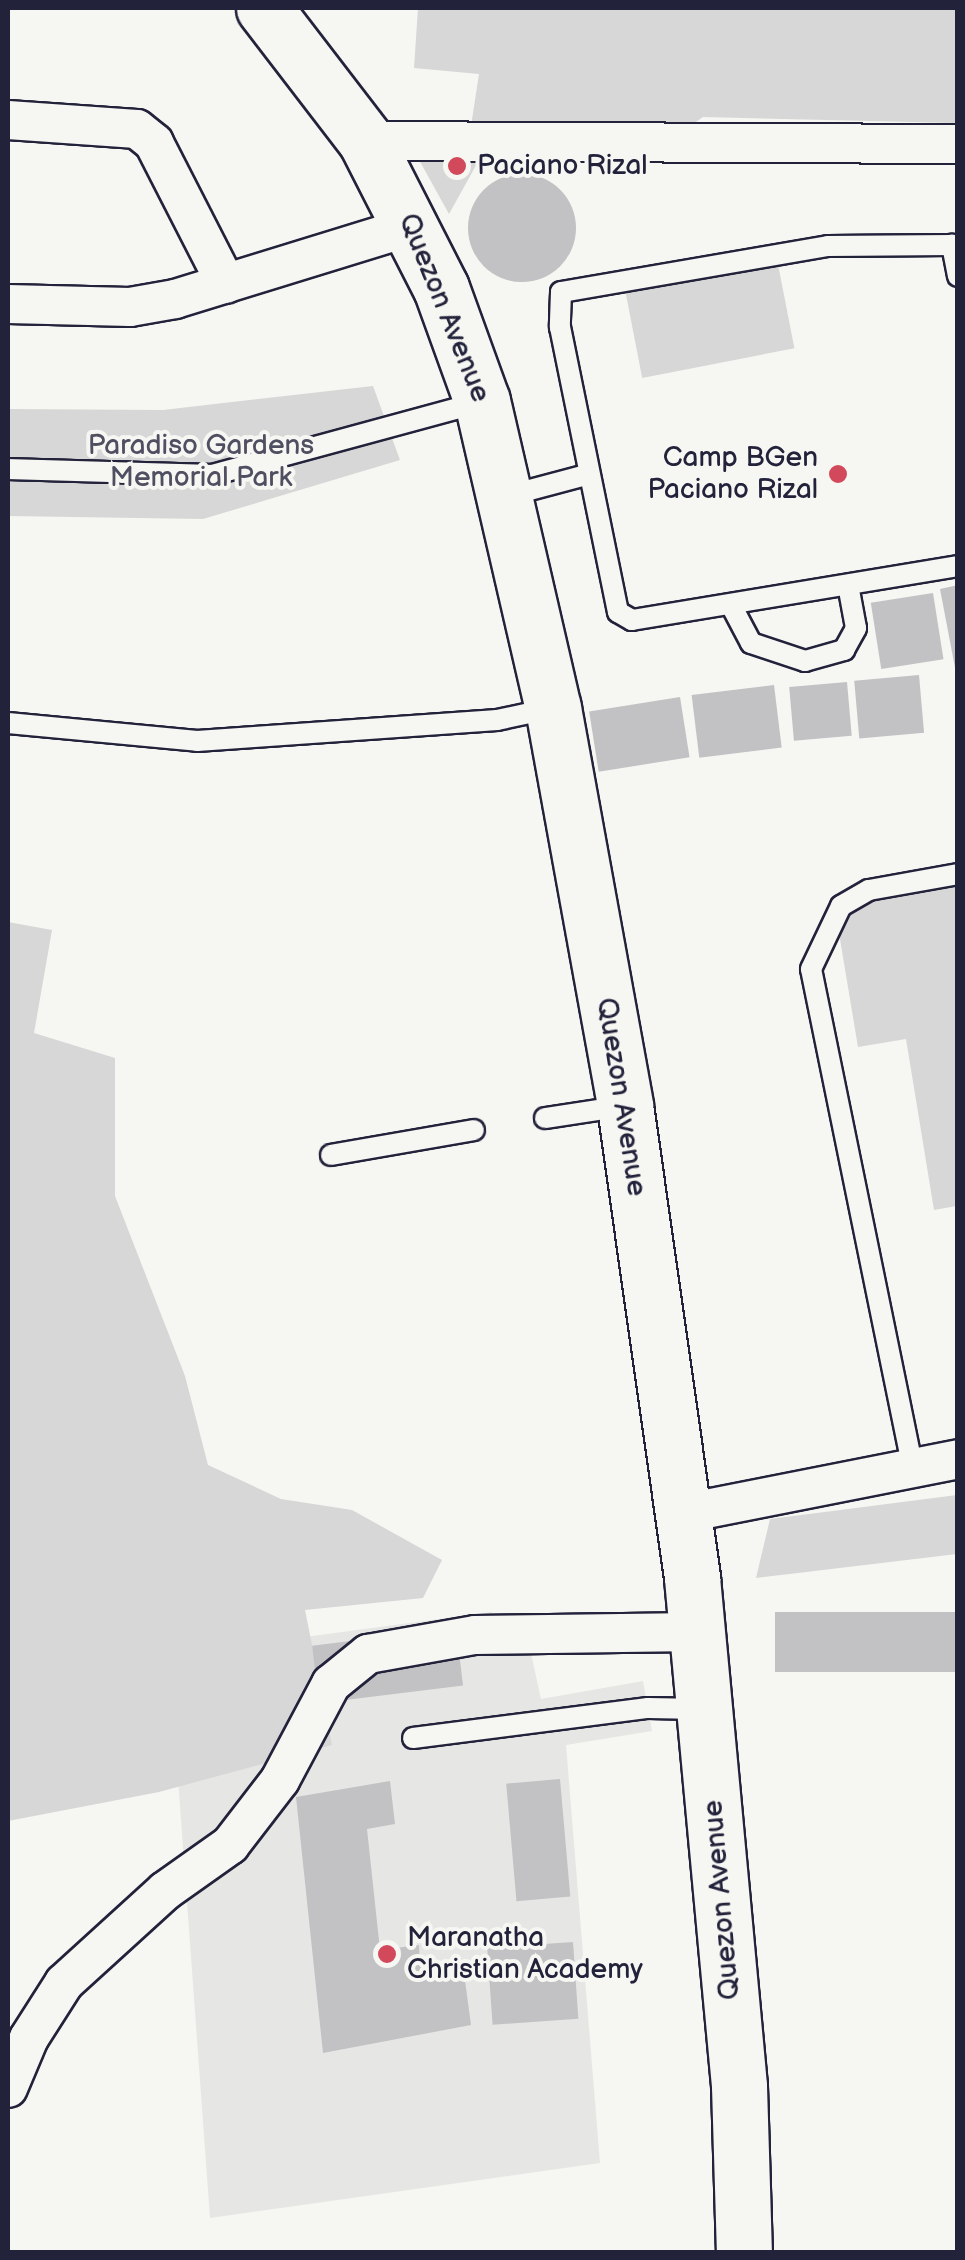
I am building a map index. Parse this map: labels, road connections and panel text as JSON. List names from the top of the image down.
{
  "streets": {
    "main road": ["Quezon Avenue"]
  },
  "parks": ["Paradiso Gardens Memorial Park"],
  "places": ["Paciano Rizal", "Camp BGen Paciano Rizal", "Maranatha Christian Academy"]
}
